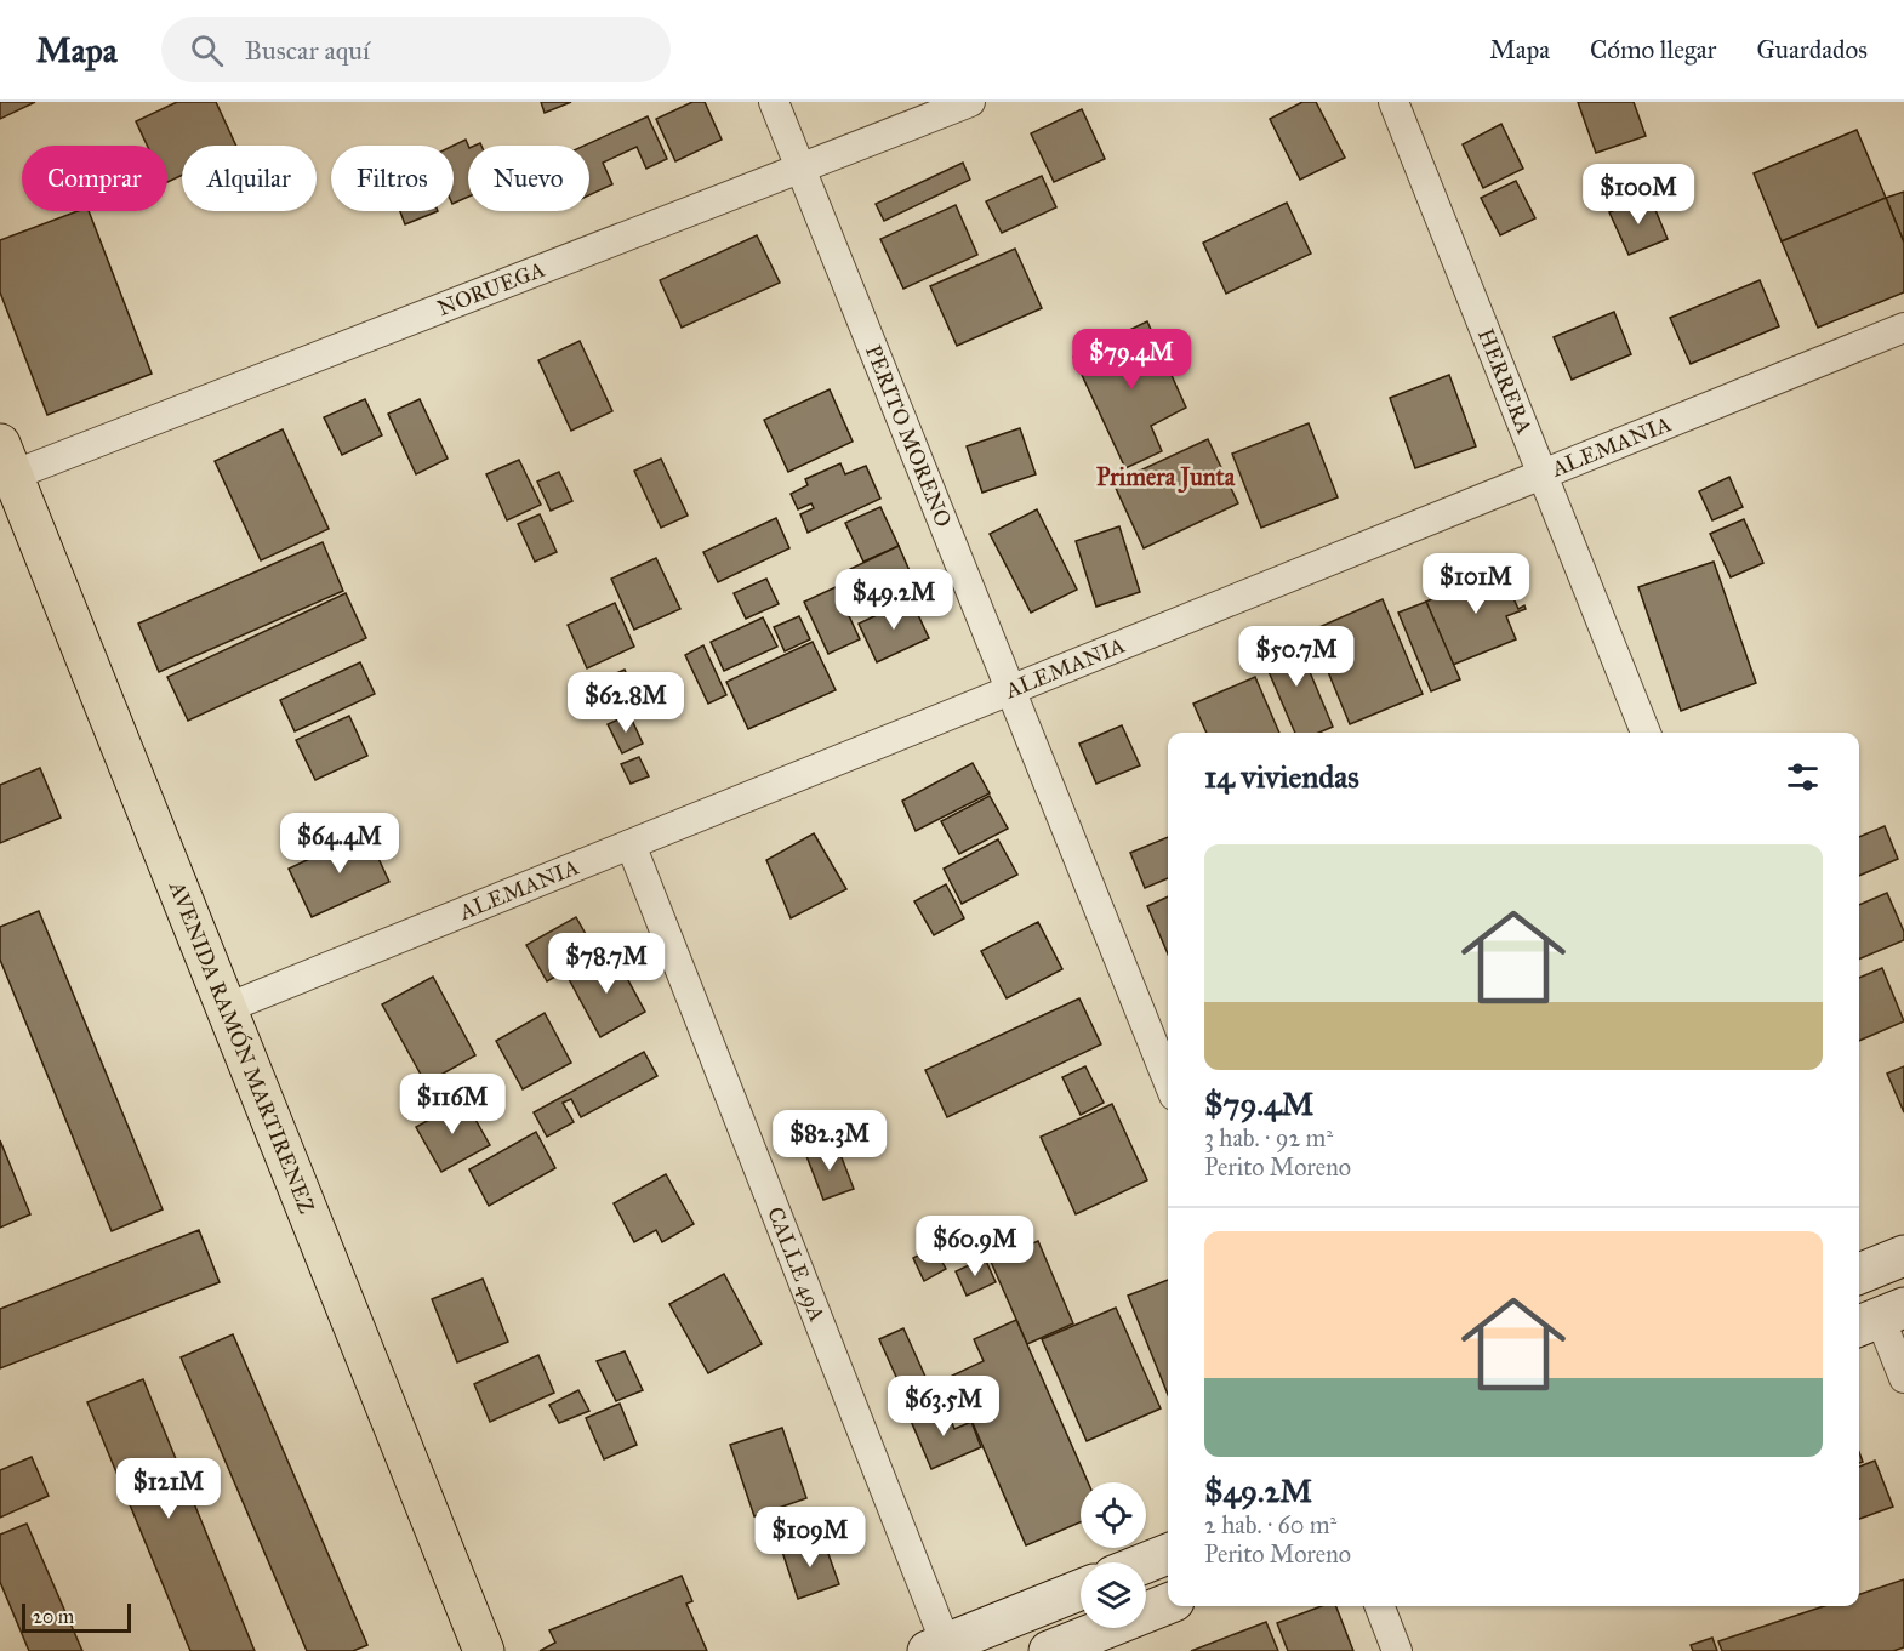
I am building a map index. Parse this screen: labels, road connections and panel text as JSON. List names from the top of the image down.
{
  "streets": {
    "main road": ["AVENIDA RAMÓN MARTIRENEZ"],
    "street": [
      "NORUEGA",
      "HERRERA",
      "PERITO MORENO",
      "ALEMANIA",
      "CALLE 49A"
    ]
  },
  "crossings": [
    ["NORUEGA", "PERITO MORENO"],
    ["NORUEGA", "AVENIDA RAMÓN MARTIRENEZ"],
    ["HERRERA", "ALEMANIA"],
    ["PERITO MORENO", "ALEMANIA"],
    ["ALEMANIA", "AVENIDA RAMÓN MARTIRENEZ"],
    ["ALEMANIA", "CALLE 49A"]
  ],
  "districts": ["Primera Junta"],
  "scale_bar": "20 m",
  "page": {
    "header": "Mapa",
    "search": "Buscar aquí",
    "nav": ["Mapa", "Cómo llegar", "Guardados"],
    "chip": [
      "Comprar",
      "Alquilar",
      "Filtros",
      "Nuevo"
    ],
    "price": [
      "$100M",
      "$79.4M",
      "$101M",
      "$49.2M",
      "$50.7M",
      "$62.8M",
      "$64.4M",
      "$78.7M",
      "$116M",
      "$82.3M",
      "$60.9M",
      "$63.5M",
      "$121M",
      "$109M"
    ],
    "heading": "14 viviendas",
    "list": [
      {
        "name": "$79.4M",
        "note": "3 hab. · 92 m² · Perito Moreno"
      },
      {
        "name": "$49.2M",
        "note": "2 hab. · 60 m² · Perito Moreno"
      }
    ],
    "scale": "20 m"
  }
}
